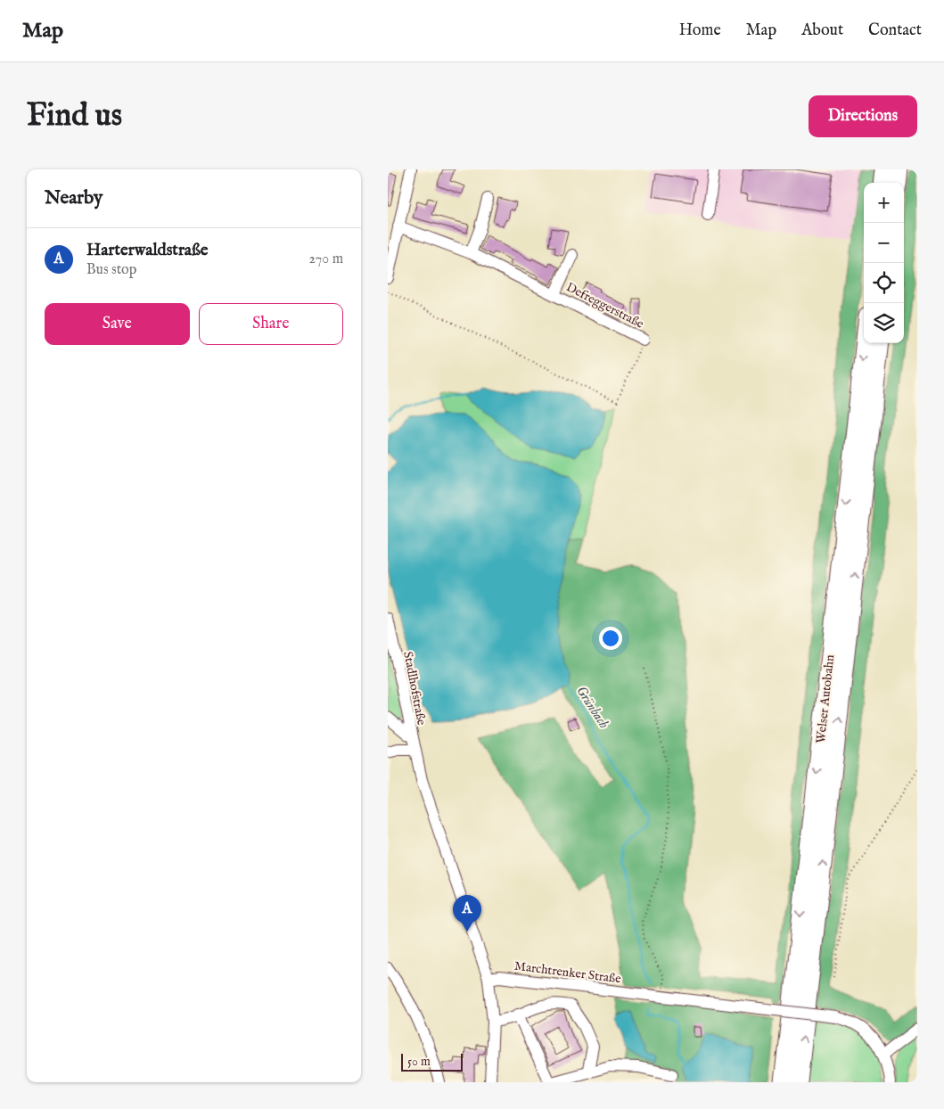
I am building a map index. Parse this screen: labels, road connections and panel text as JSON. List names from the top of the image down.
{
  "streets": {
    "highway": ["Welser Autobahn"],
    "street": ["Defreggerstraße", "Stadlhofstraße", "Marchtrenker Straße"]
  },
  "water": ["Grünbach"],
  "scale_bar": "50 m",
  "page": {
    "header": "Map",
    "nav": [
      "Home",
      "Map",
      "About",
      "Contact"
    ],
    "buttons": [
      "Directions",
      ["Save", "Share"]
    ],
    "title": "Find us",
    "heading": "Nearby",
    "map_buttons": ["+", "−"],
    "list": [
      {
        "mark": "A",
        "name": "Harterwaldstraße",
        "note": "Bus stop",
        "value": "270 m"
      }
    ],
    "pins": "A",
    "scale": "50 m"
  }
}
